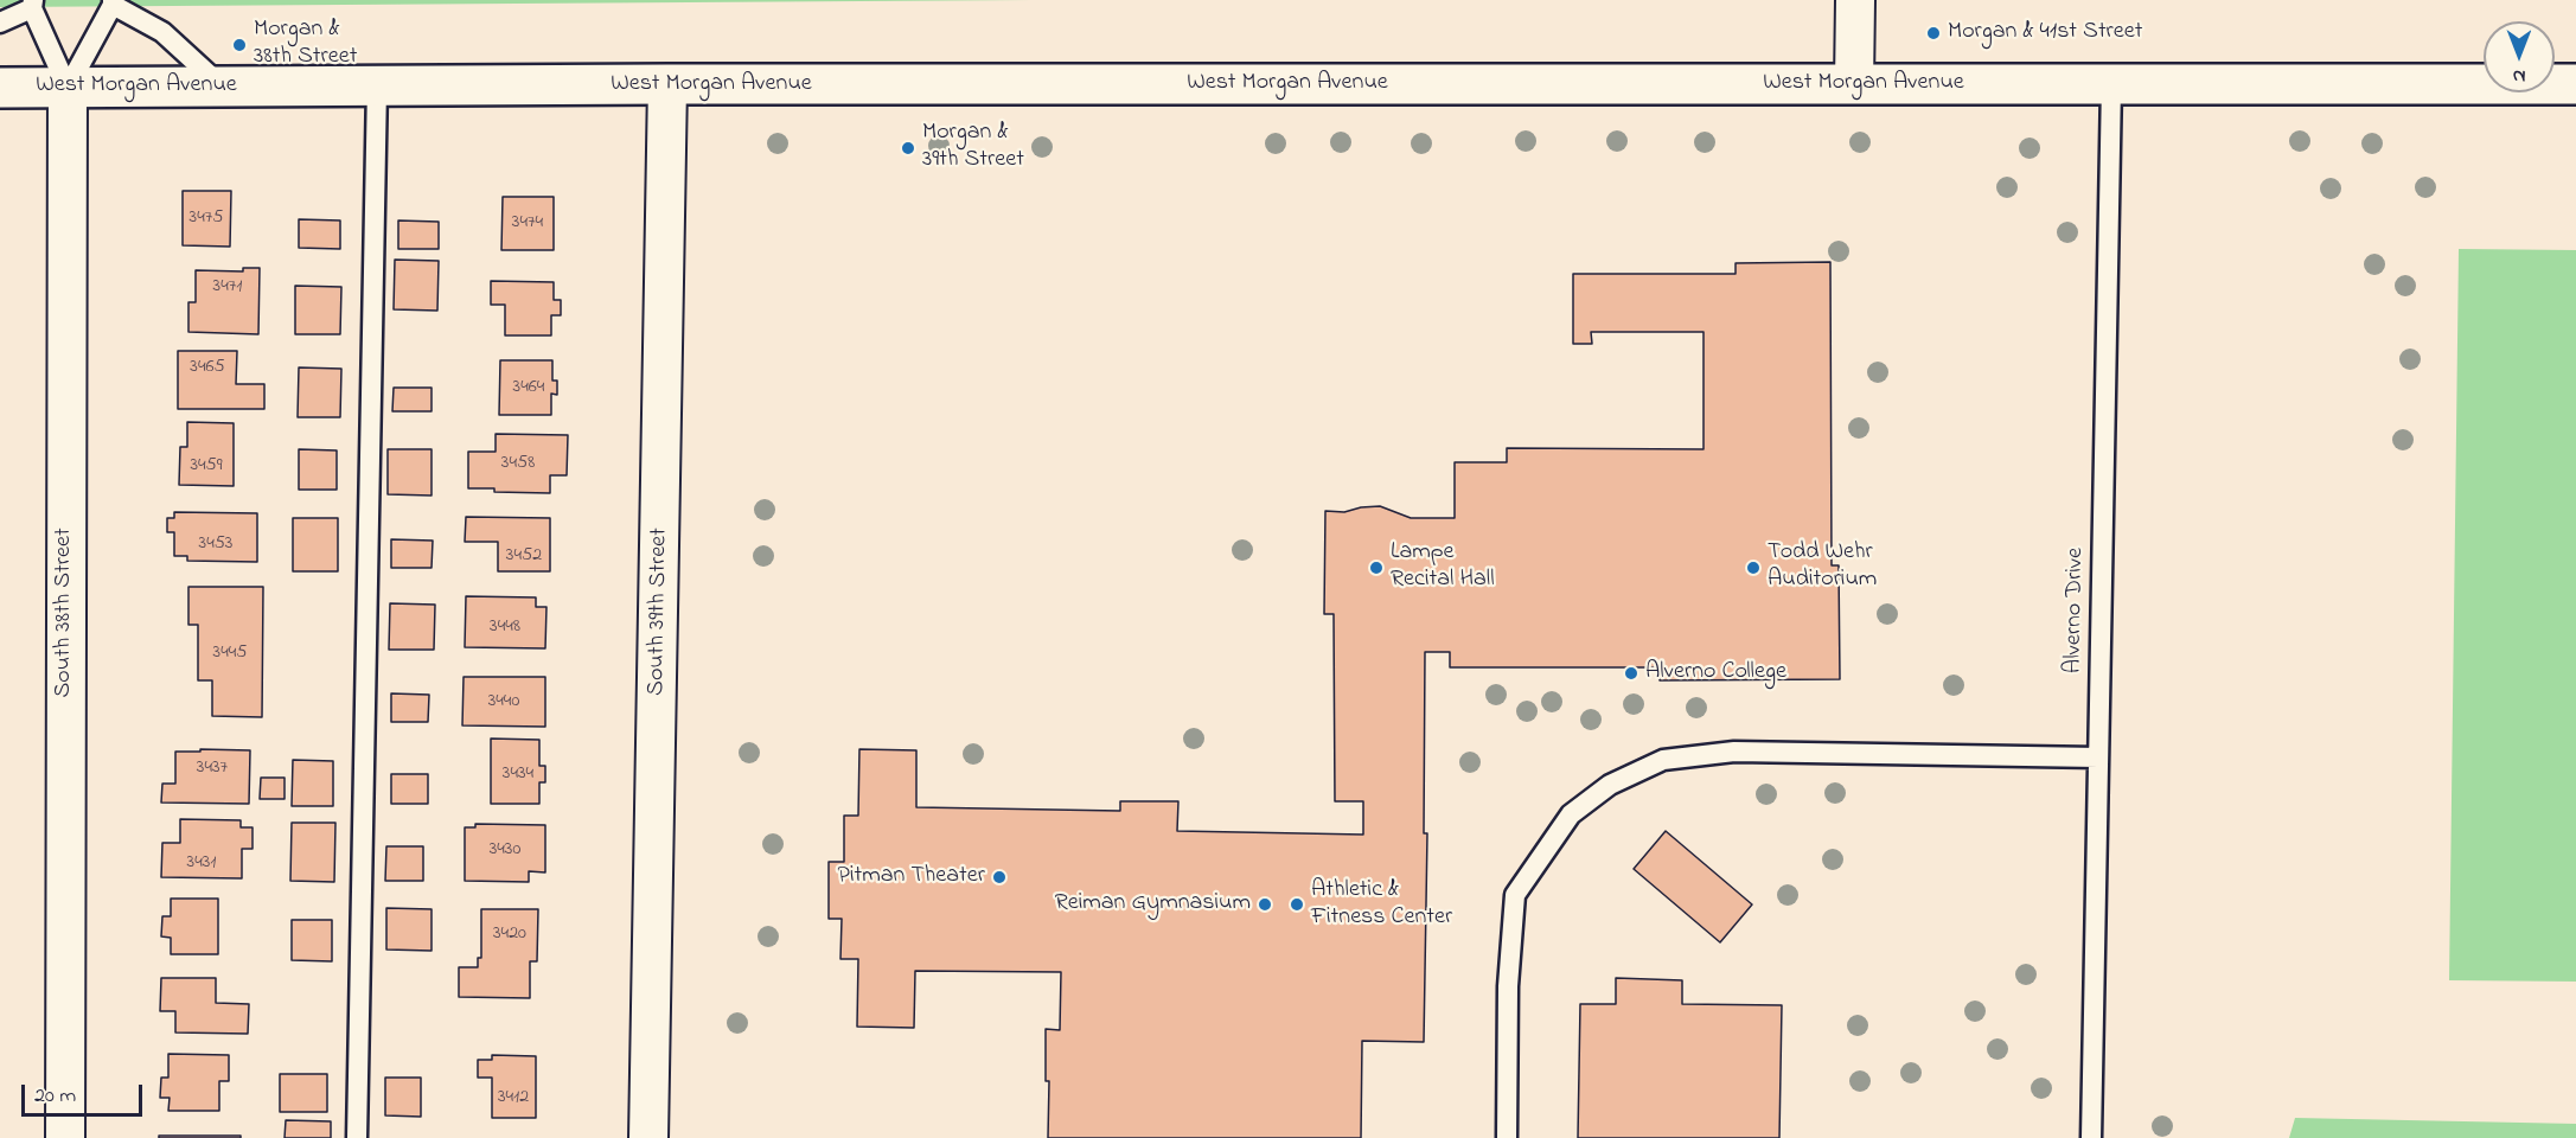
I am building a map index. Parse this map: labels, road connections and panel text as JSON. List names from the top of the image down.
{
  "streets": {
    "street": ["West Morgan Avenue", "South 39th Street", "South 38th Street"],
    "lane": ["Alverno Drive"]
  },
  "crossings": [
    ["West Morgan Avenue", "Alverno Drive"],
    ["West Morgan Avenue", "South 39th Street"],
    ["West Morgan Avenue", "South 38th Street"]
  ],
  "places": [
    "Morgan & 41st Street",
    "Morgan & 38th Street",
    "Morgan & 39th Street",
    "Lampe Recital Hall",
    "Todd Wehr Auditorium",
    "Alverno College",
    "Pitman Theater",
    "Reiman Gymnasium",
    "Athletic & Fitness Center"
  ],
  "house_numbers": [
    "3475",
    "3474",
    "3471",
    "3465",
    "3464",
    "3458",
    "3459",
    "3453",
    "3452",
    "3448",
    "3445",
    "3440",
    "3437",
    "3434",
    "3430",
    "3431",
    "3420",
    "3412"
  ],
  "scale_bar": "20 m",
  "north": "bottom"
}
